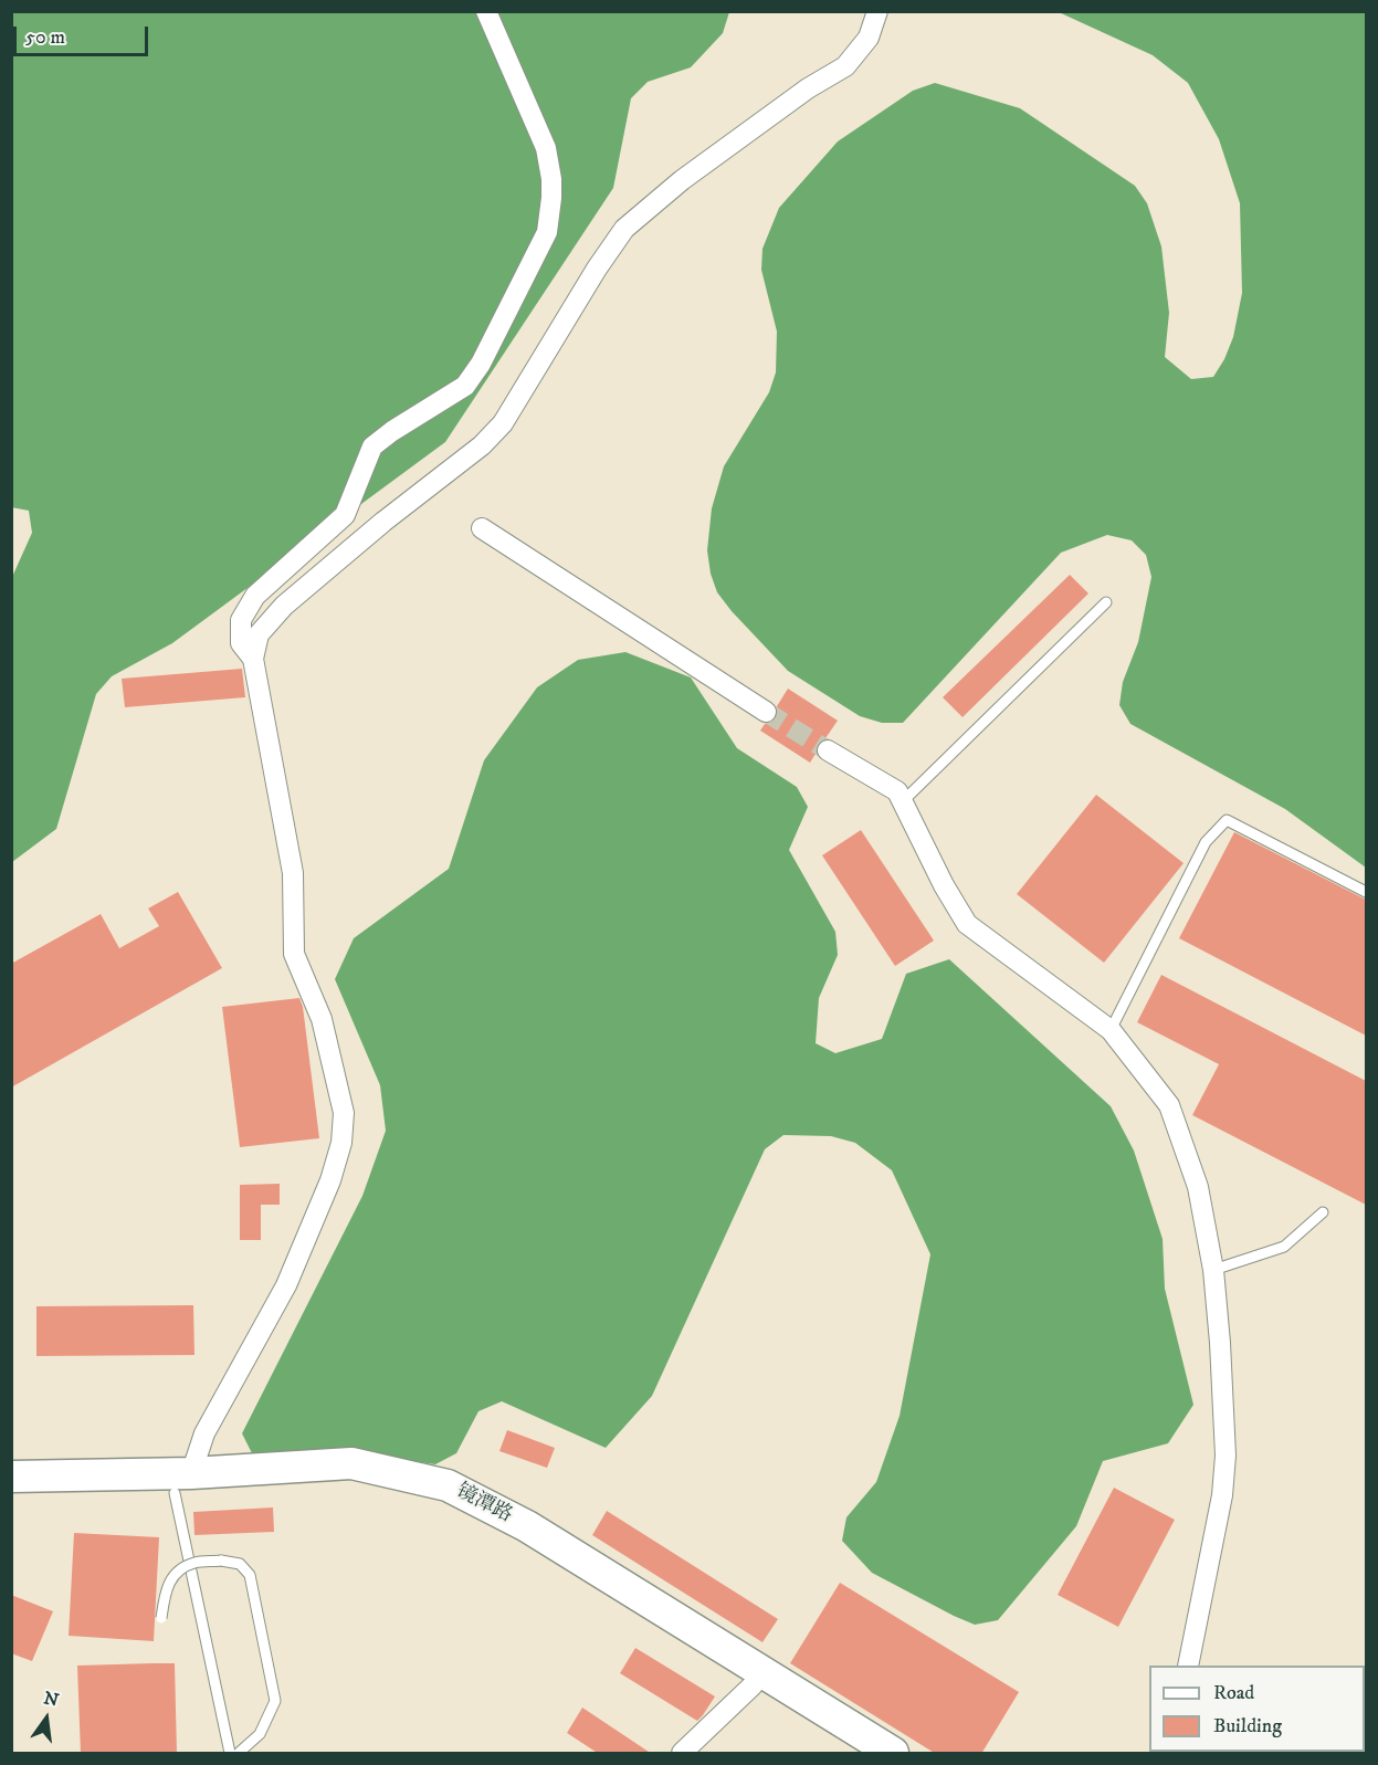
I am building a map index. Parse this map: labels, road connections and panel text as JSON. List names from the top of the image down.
{
  "streets": {
    "main road": ["镜潭路"]
  },
  "legend": ["Road", "Building"],
  "scale_bar": "50 m",
  "north": "top"
}
